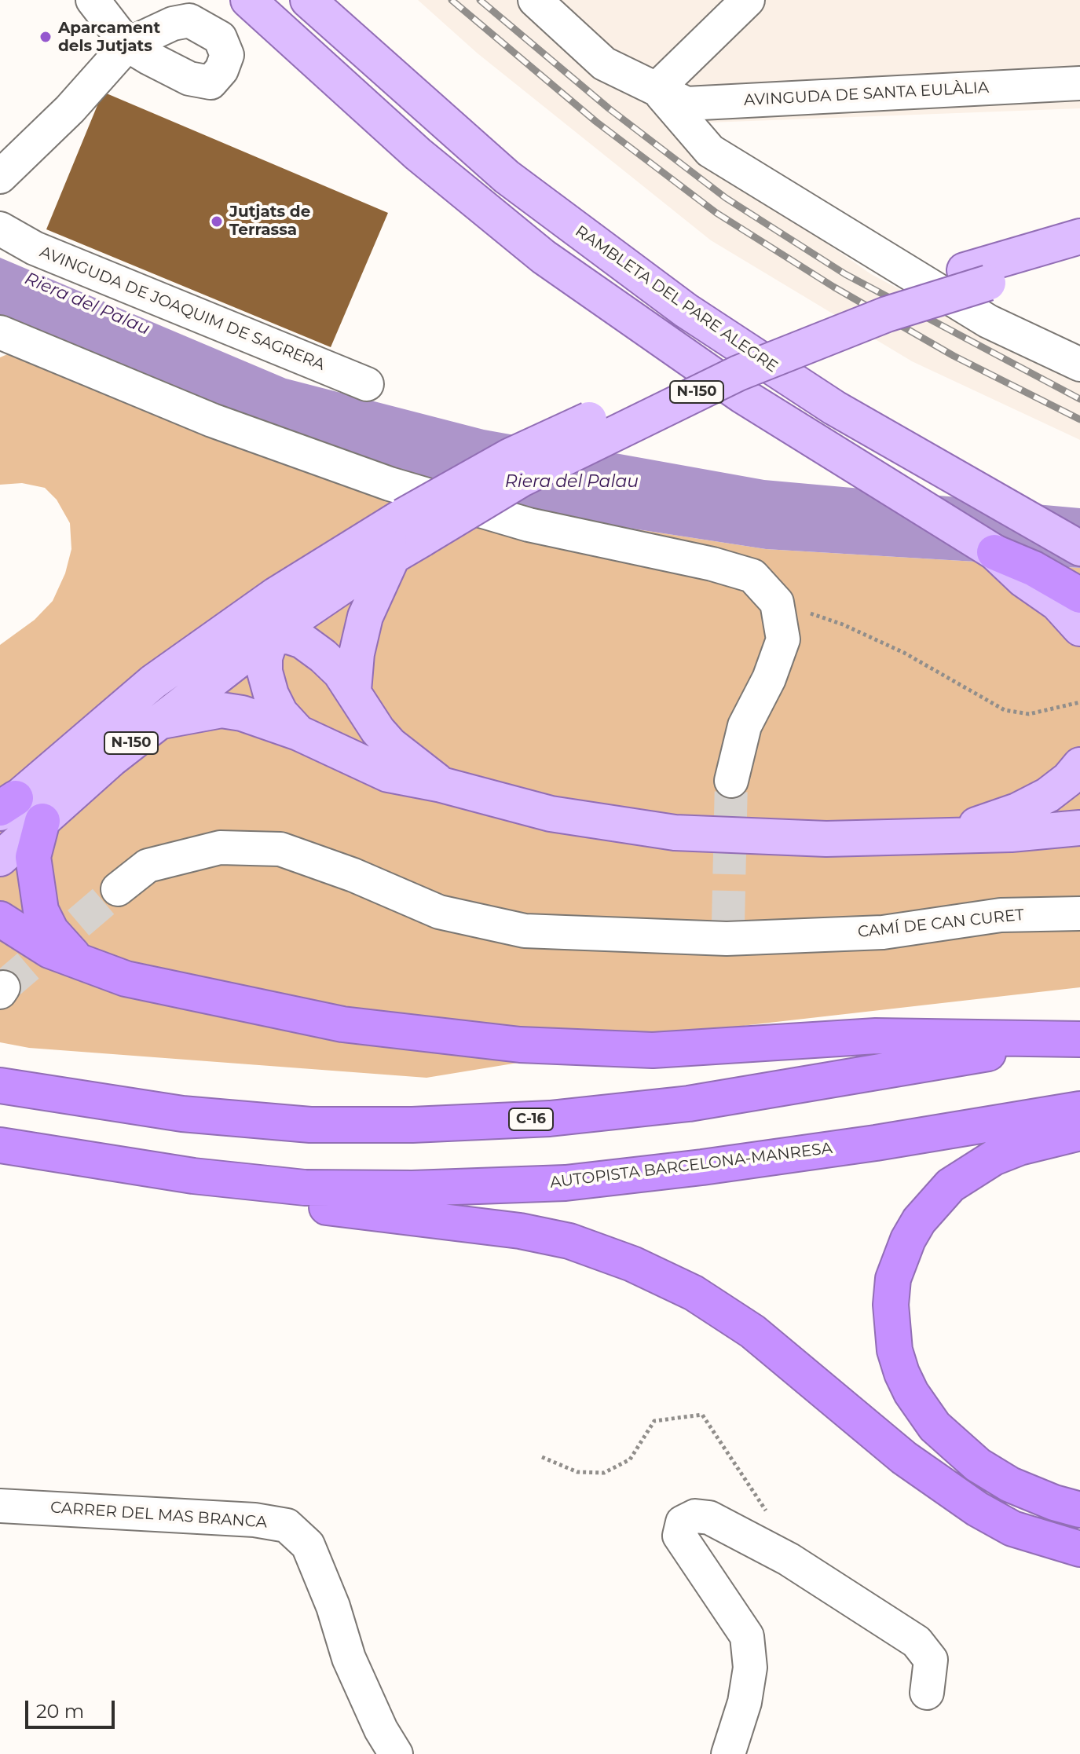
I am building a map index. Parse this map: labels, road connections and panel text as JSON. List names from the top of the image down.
{
  "streets": {
    "highway": ["C-16", "AUTOPISTA BARCELONA-MANRESA"],
    "main road": ["RAMBLETA DEL PARE ALEGRE", "N-150"],
    "street": [
      "AVINGUDA DE SANTA EULÀLIA",
      "AVINGUDA DE JOAQUIM DE SAGRERA",
      "CAMÍ DE CAN CURET",
      "CARRER DEL MAS BRANCA"
    ]
  },
  "water": ["Riera del Palau"],
  "places": ["Aparcament dels Jutjats", "Jutjats de Terrassa"],
  "scale_bar": "20 m"
}
